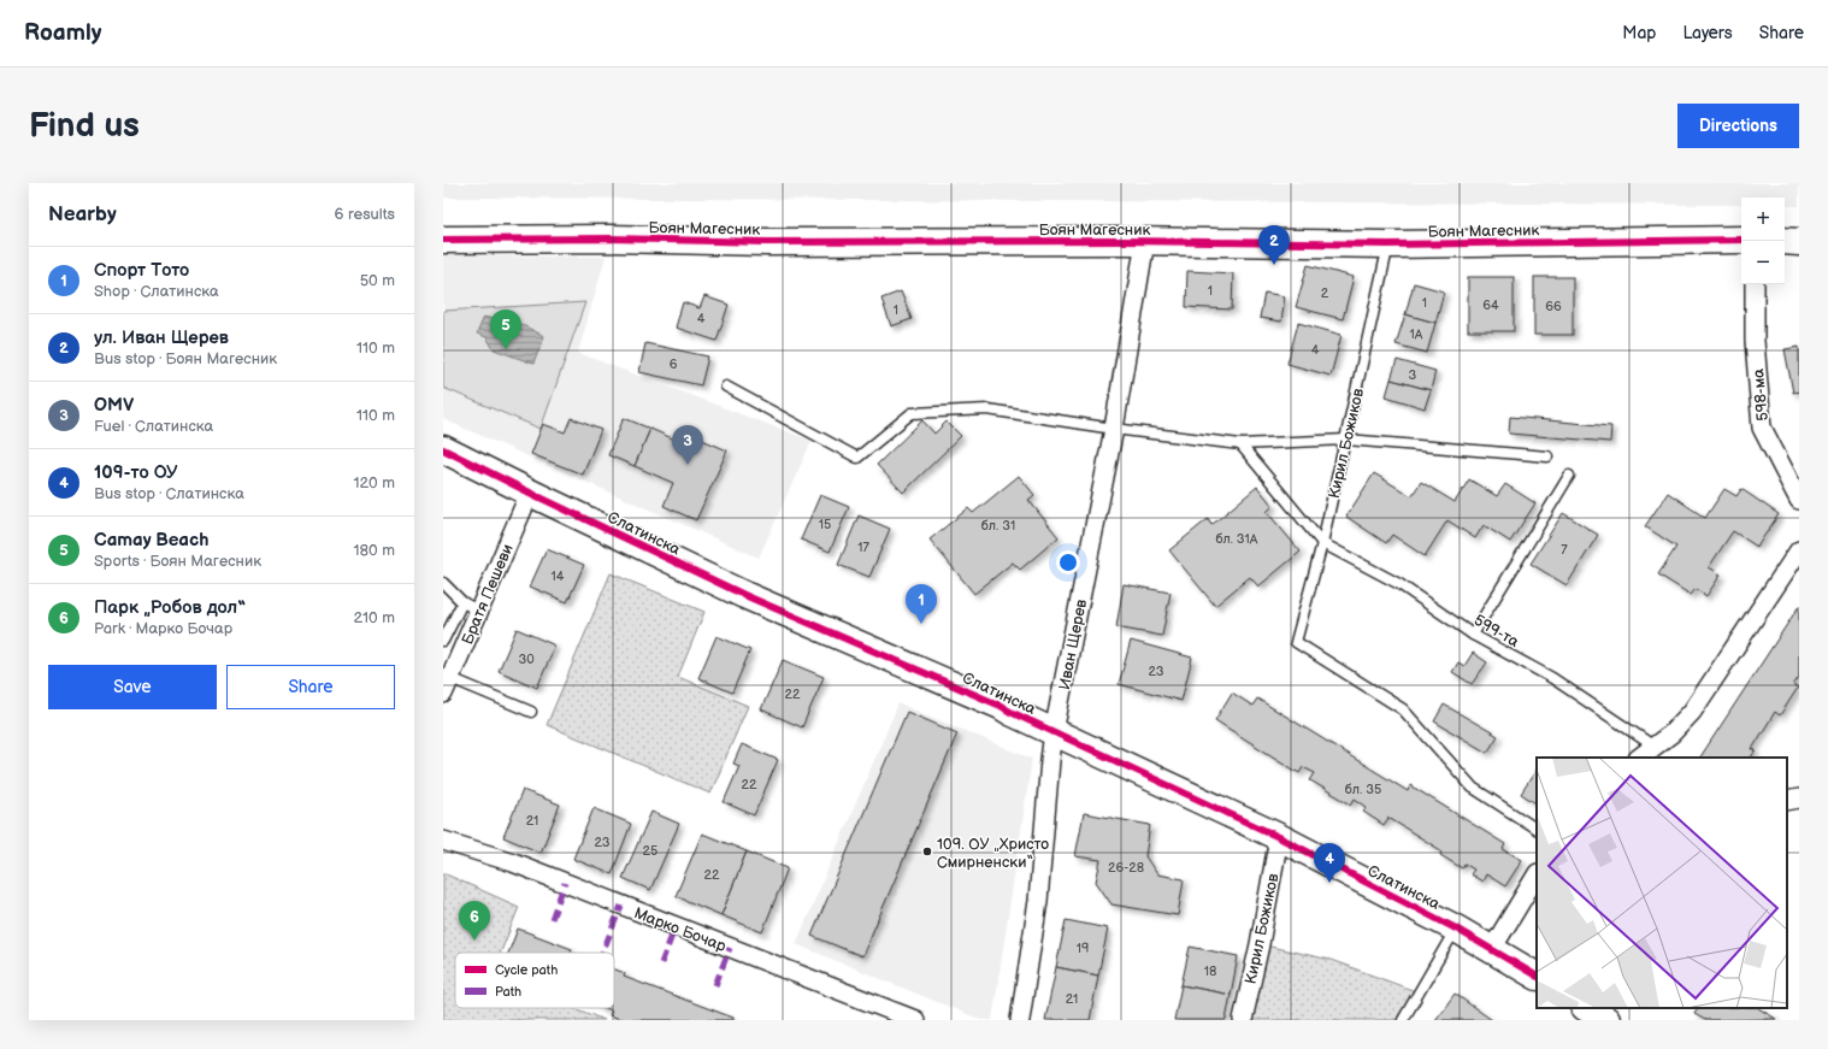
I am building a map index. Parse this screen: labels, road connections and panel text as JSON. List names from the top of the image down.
{
  "streets": {
    "street": [
      "Боян Магесник",
      "598-ма",
      "Кирил Божиков",
      "Слатинска",
      "Братя Пешеви",
      "Иван Щерев",
      "Марко Бочар"
    ],
    "lane": ["599-та"]
  },
  "crossings": [
    ["Боян Магесник", "Кирил Божиков"],
    ["Боян Магесник", "Иван Щерев"],
    ["Кирил Божиков", "Слатинска"],
    ["Кирил Божиков", "599-та"],
    ["Слатинска", "Братя Пешеви"],
    ["Слатинска", "Иван Щерев"]
  ],
  "places": ["109. ОУ „Христо Смирненски“"],
  "house_numbers": [
    "1",
    "2",
    "1",
    "64",
    "66",
    "1",
    "4",
    "1А",
    "4",
    "6",
    "3",
    "15",
    "бл. 31",
    "бл. 31А",
    "17",
    "7",
    "14",
    "30",
    "23",
    "22",
    "22",
    "бл. 35",
    "21",
    "23",
    "25",
    "26-28",
    "22",
    "19",
    "18",
    "21"
  ],
  "legend": ["Cycle path", "Path"],
  "page": {
    "header": "Roamly",
    "nav": ["Map", "Layers", "Share"],
    "buttons": [
      "Directions",
      ["Save", "Share"]
    ],
    "title": "Find us",
    "heading": ["Nearby", "6 results"],
    "map_buttons": ["+", "−"],
    "pins": [
      "2",
      "5",
      "3",
      "1",
      "4",
      "6"
    ],
    "list": [
      {
        "mark": "1",
        "name": "Спорт Тото",
        "note": "Shop · Слатинска",
        "value": "50 m"
      },
      {
        "mark": "2",
        "name": "ул. Иван Щерев",
        "note": "Bus stop · Боян Магесник",
        "value": "110 m"
      },
      {
        "mark": "3",
        "name": "OMV",
        "note": "Fuel · Слатинска",
        "value": "110 m"
      },
      {
        "mark": "4",
        "name": "109-то ОУ",
        "note": "Bus stop · Слатинска",
        "value": "120 m"
      },
      {
        "mark": "5",
        "name": "Camay Beach",
        "note": "Sports · Боян Магесник",
        "value": "180 m"
      },
      {
        "mark": "6",
        "name": "Парк „Робов дол“",
        "note": "Park · Марко Бочар",
        "value": "210 m"
      }
    ]
  }
}
